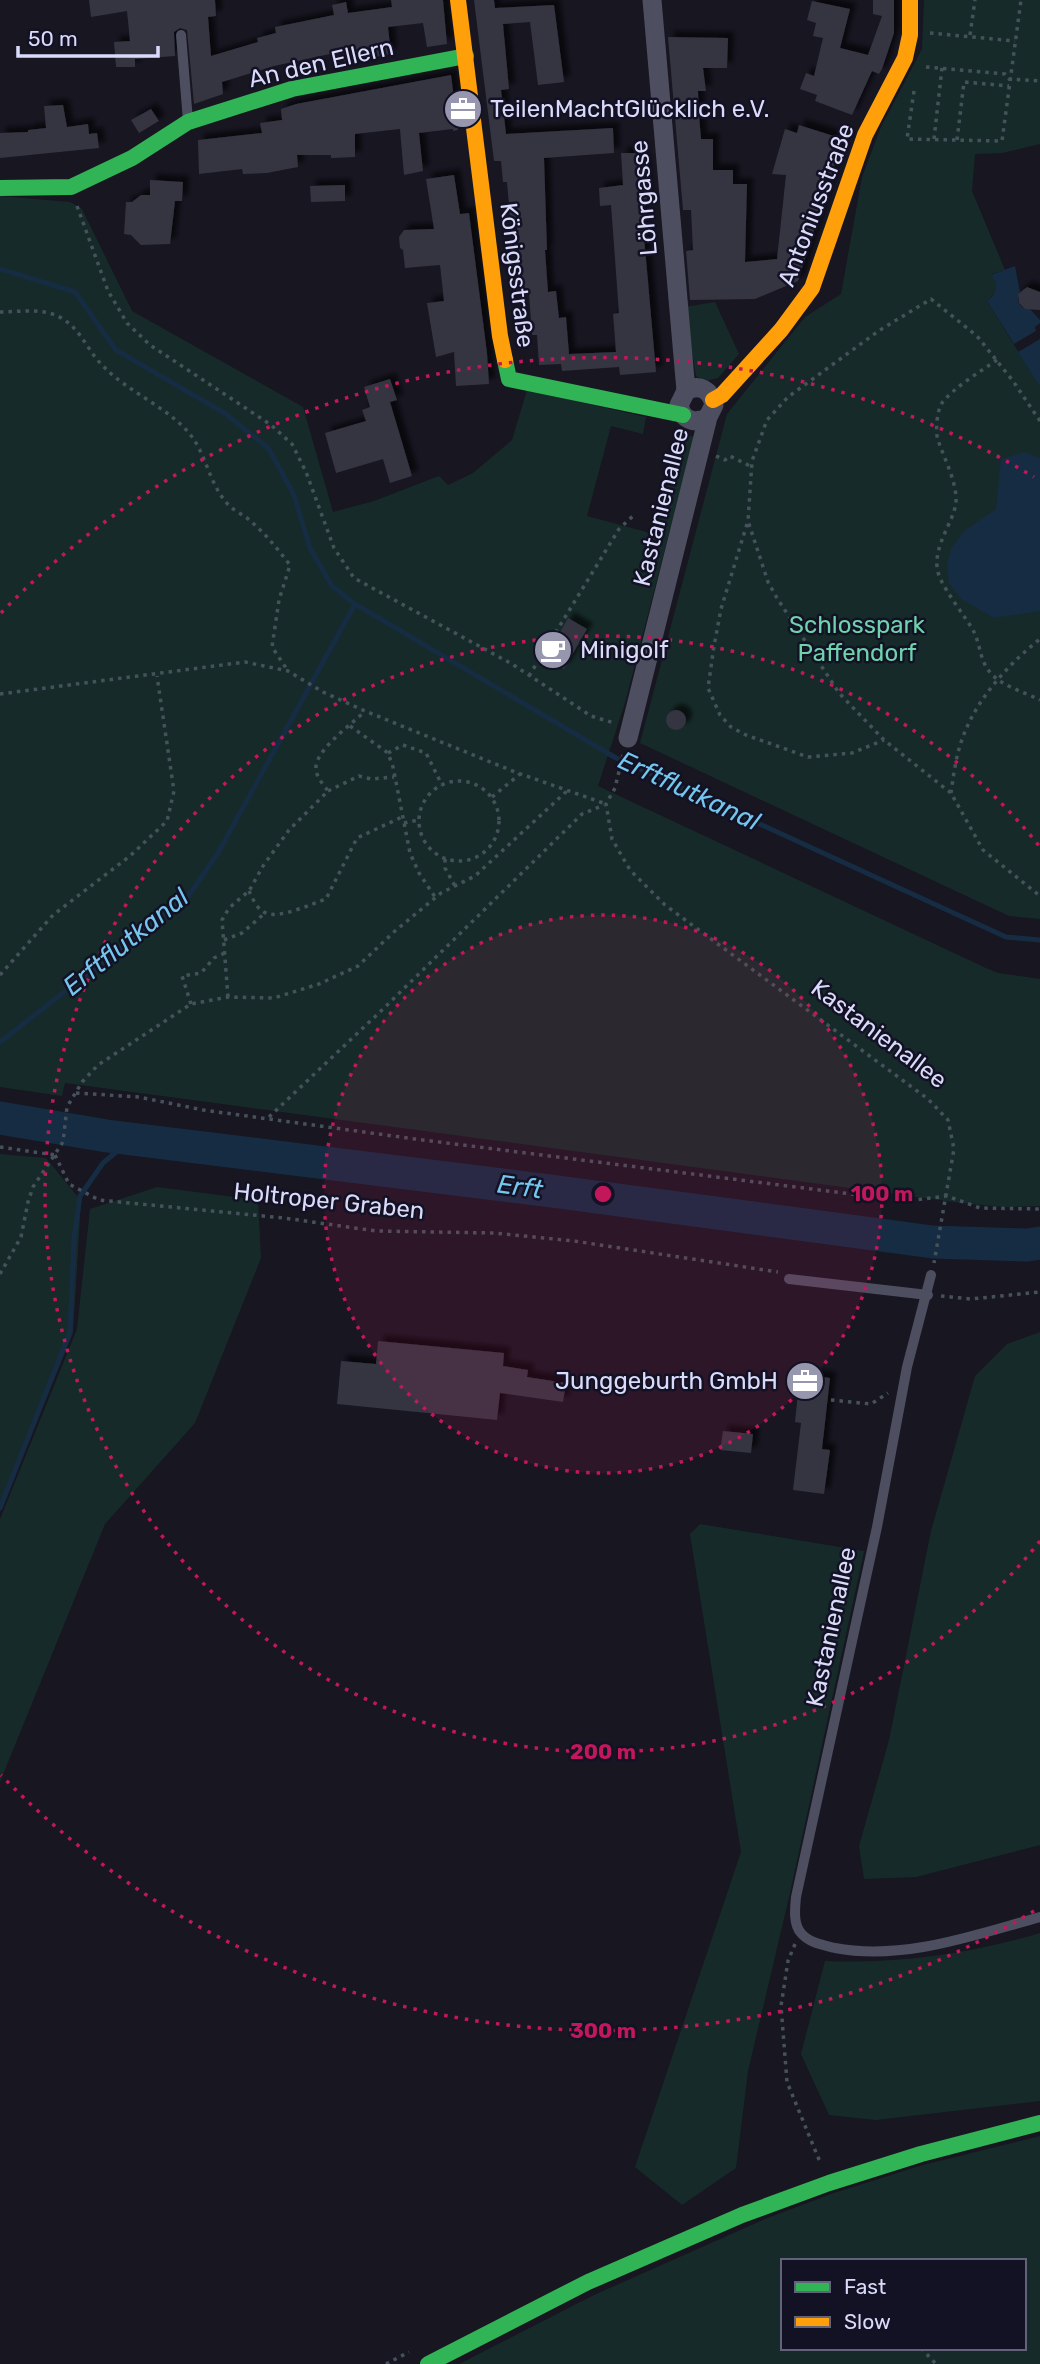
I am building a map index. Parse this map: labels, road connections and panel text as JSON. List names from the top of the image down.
{
  "streets": {
    "street": [
      "An den Ellern",
      "Löhrgasse",
      "Antoniusstraße",
      "Königsstraße",
      "Kastanienallee"
    ],
    "path": ["Holtroper Graben"]
  },
  "crossings": [
    ["An den Ellern", "Königsstraße"],
    ["Löhrgasse", "Antoniusstraße"],
    ["Löhrgasse", "Königsstraße"],
    ["Löhrgasse", "Kastanienallee"],
    ["Antoniusstraße", "Königsstraße"],
    ["Antoniusstraße", "Kastanienallee"],
    ["Königsstraße", "Kastanienallee"]
  ],
  "water": ["Erftflutkanal", "Erft"],
  "parks": ["Schlosspark Paffendorf"],
  "places": {
    "office": ["TeilenMachtGlücklich e.V.", "Junggeburth GmbH"],
    "cafe": ["Minigolf"]
  },
  "legend": ["Fast", "Slow"],
  "scale_bar": "50 m",
  "rings": ["100 m", "200 m", "300 m"]
}
